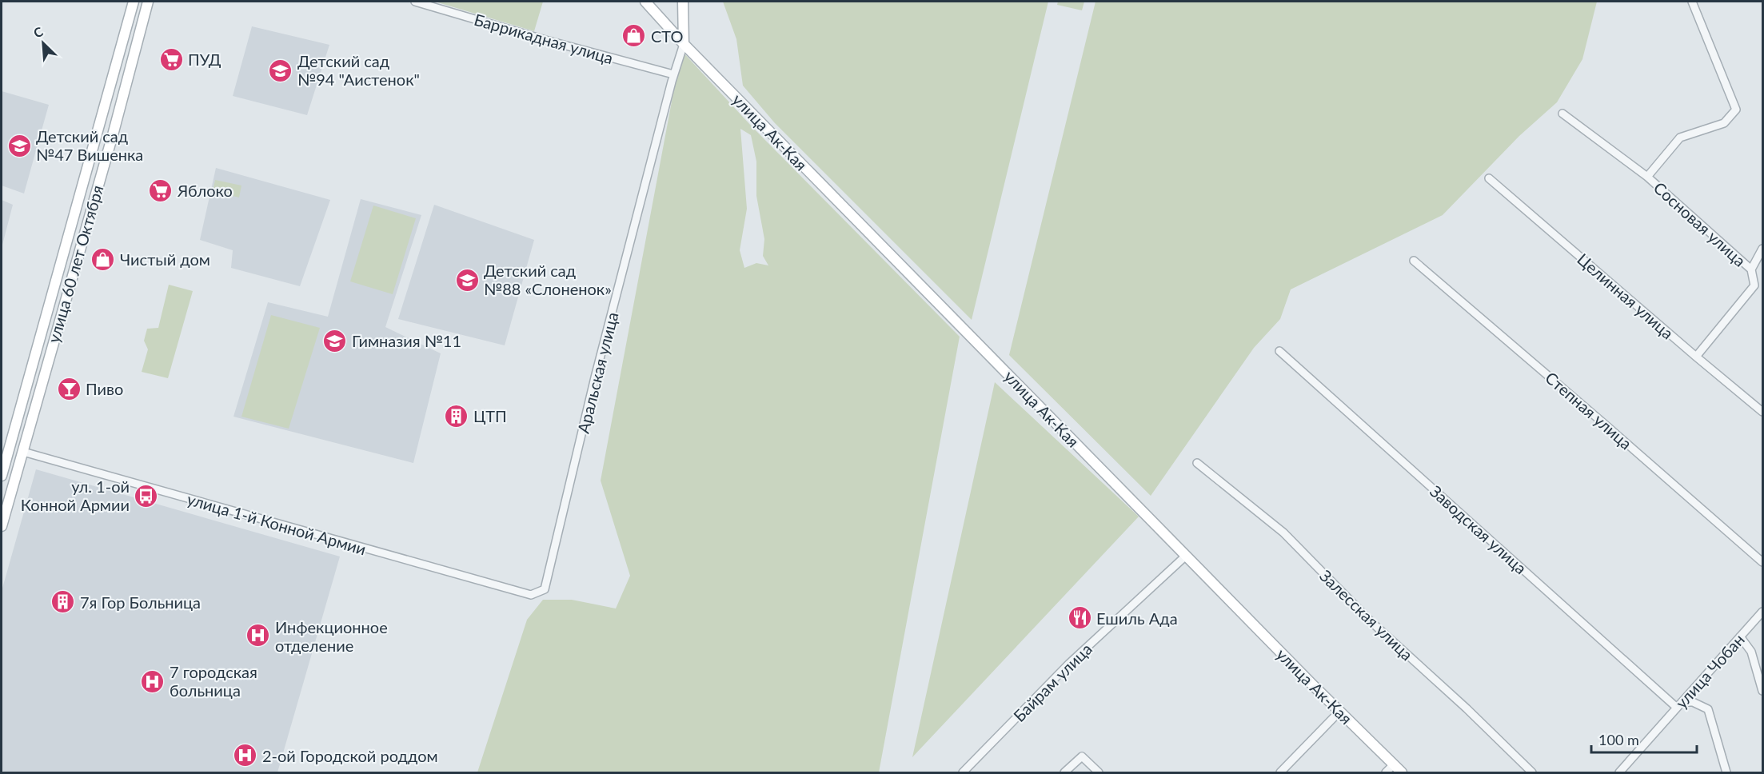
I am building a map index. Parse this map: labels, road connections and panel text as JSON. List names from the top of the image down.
{
  "streets": {
    "main road": ["улица Ак-Кая", "улица 60 лет Октября", "Аральская улица"],
    "street": [
      "Баррикадная улица",
      "Сосновая улица",
      "Целинная улица",
      "Степная улица",
      "улица 1-й Конной Армии",
      "Заводская улица",
      "Залесская улица",
      "улица Чобан",
      "Байрам улица"
    ]
  },
  "crossings": [
    ["Баррикадная улица", "Аральская улица"],
    ["улица Ак-Кая", "Аральская улица"],
    ["улица Ак-Кая", "Байрам улица"],
    ["Сосновая улица", "Целинная улица"],
    ["улица 60 лет Октября", "улица 1-й Конной Армии"],
    ["Аральская улица", "улица 1-й Конной Армии"],
    ["Заводская улица", "улица Чобан"]
  ],
  "places": {
    "shop": ["СТО", "Чистый дом"],
    "supermarket": ["ПУД", "Яблоко"],
    "school or university": [
      "Детский сад №94 \"Аистенок\"",
      "Детский сад №47 Вишенка",
      "Детский сад №88 «Слоненок»",
      "Гимназия №11"
    ],
    "bar": ["Пиво"],
    "building": ["ЦТП", "7я Гор Больница"],
    "bus stop": ["ул. 1-ой Конной Армии"],
    "restaurant": ["Ешиль Ада"],
    "hospital": ["Инфекционное отделение", "7 городская больница", "2-ой Городской роддом"]
  },
  "scale_bar": "100 m",
  "north": "top left"
}
